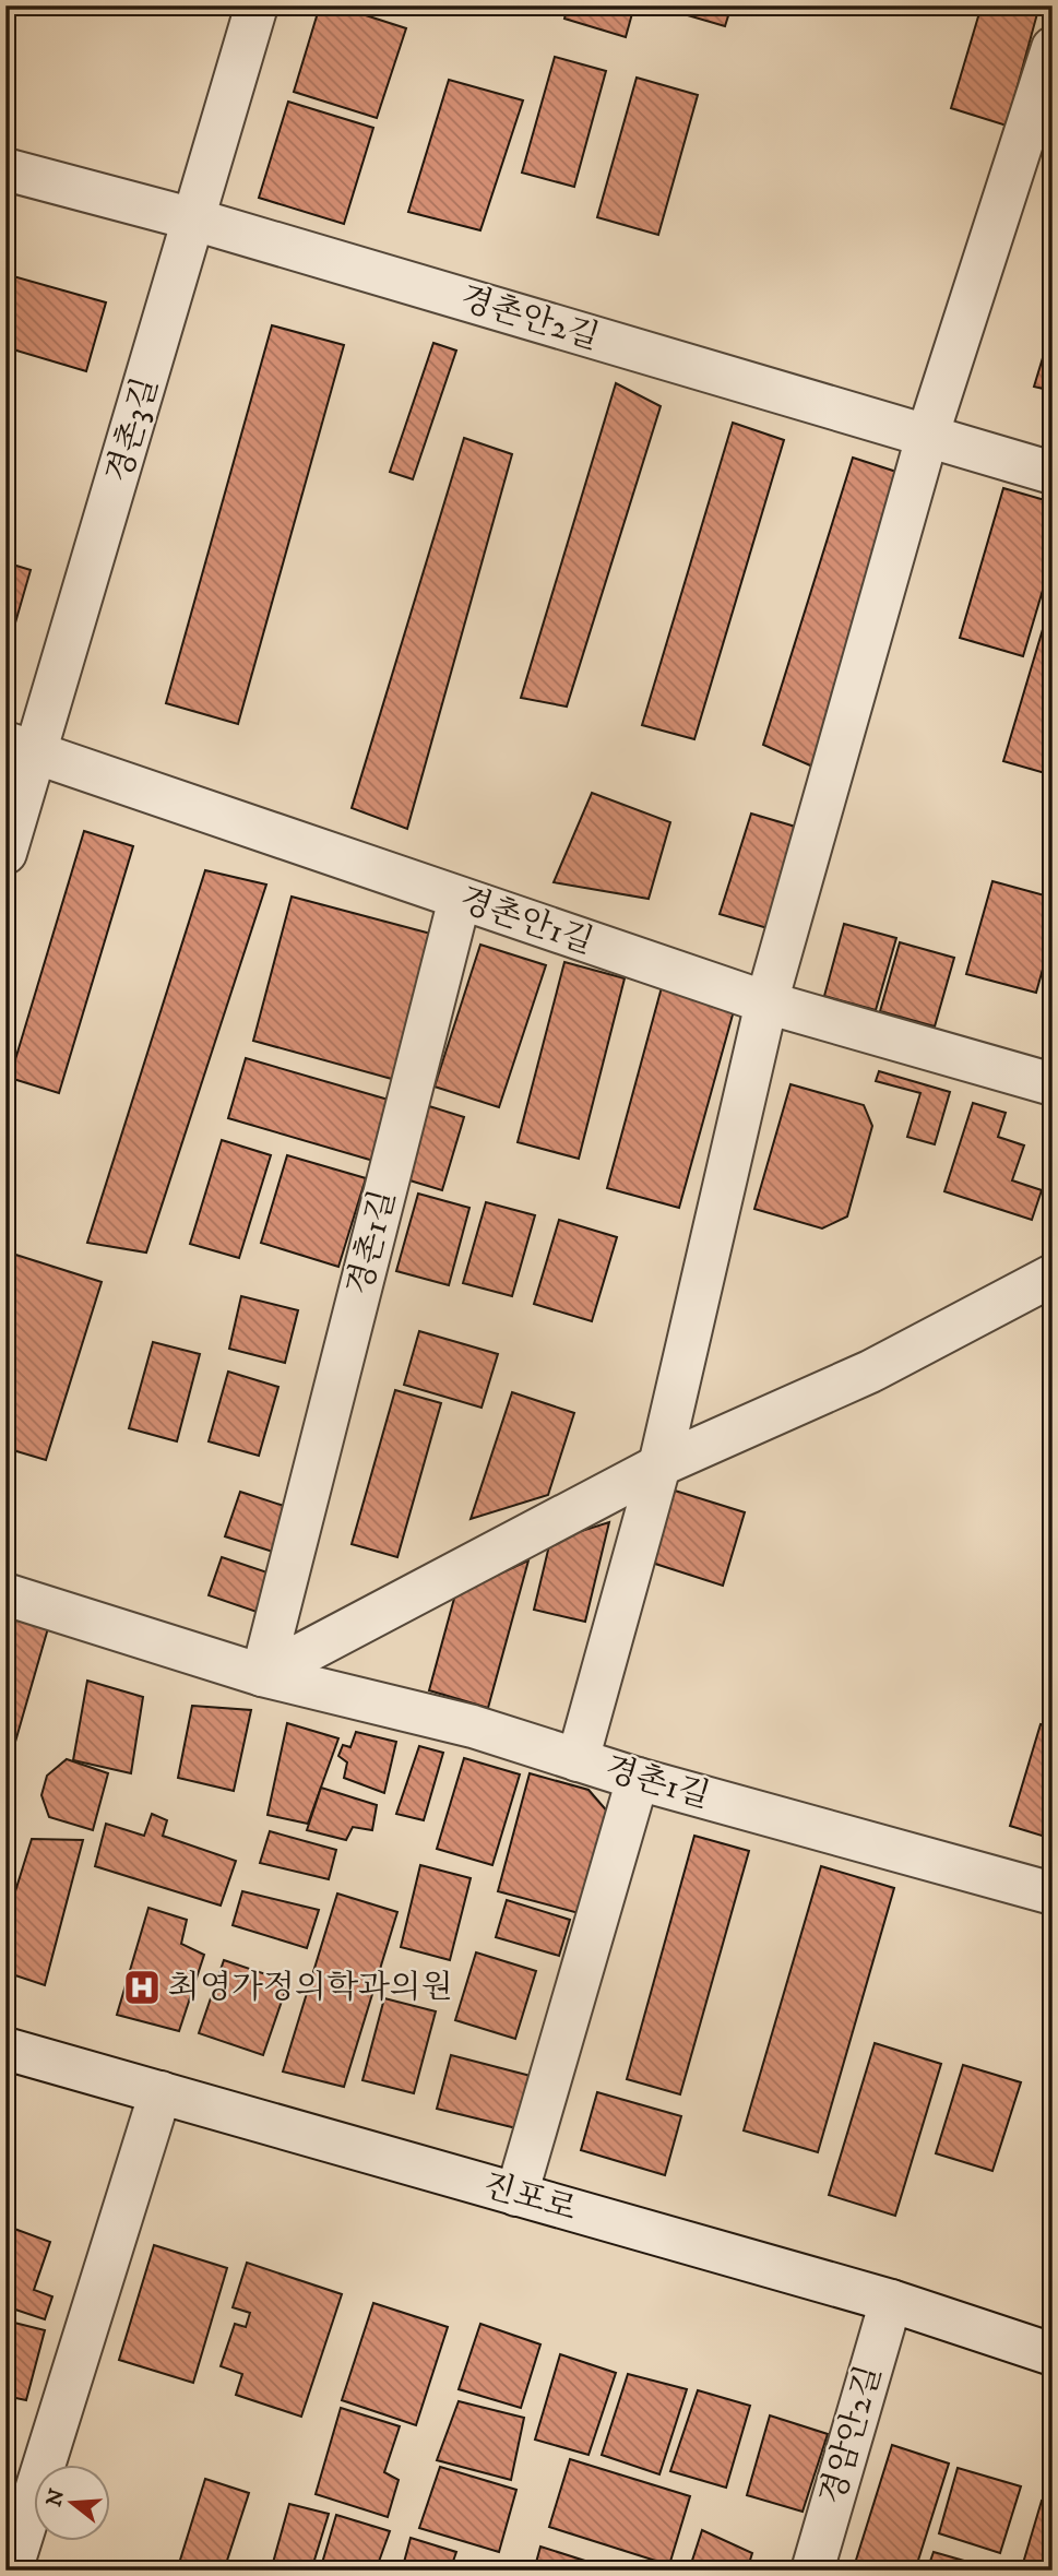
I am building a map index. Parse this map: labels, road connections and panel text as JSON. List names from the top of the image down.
{
  "streets": {
    "street": [
      "경촌안2길",
      "경촌3길",
      "경촌안1길",
      "경촌1길",
      "진포로",
      "경암안2길"
    ]
  },
  "crossings": [
    ["경촌안2길", "경촌3길"],
    ["경촌3길", "경촌안1길"],
    ["경촌안1길", "경촌1길"],
    ["진포로", "경암안2길"]
  ],
  "places": {
    "hospital": ["최영가정의학과의원"]
  },
  "north": "left"
}
